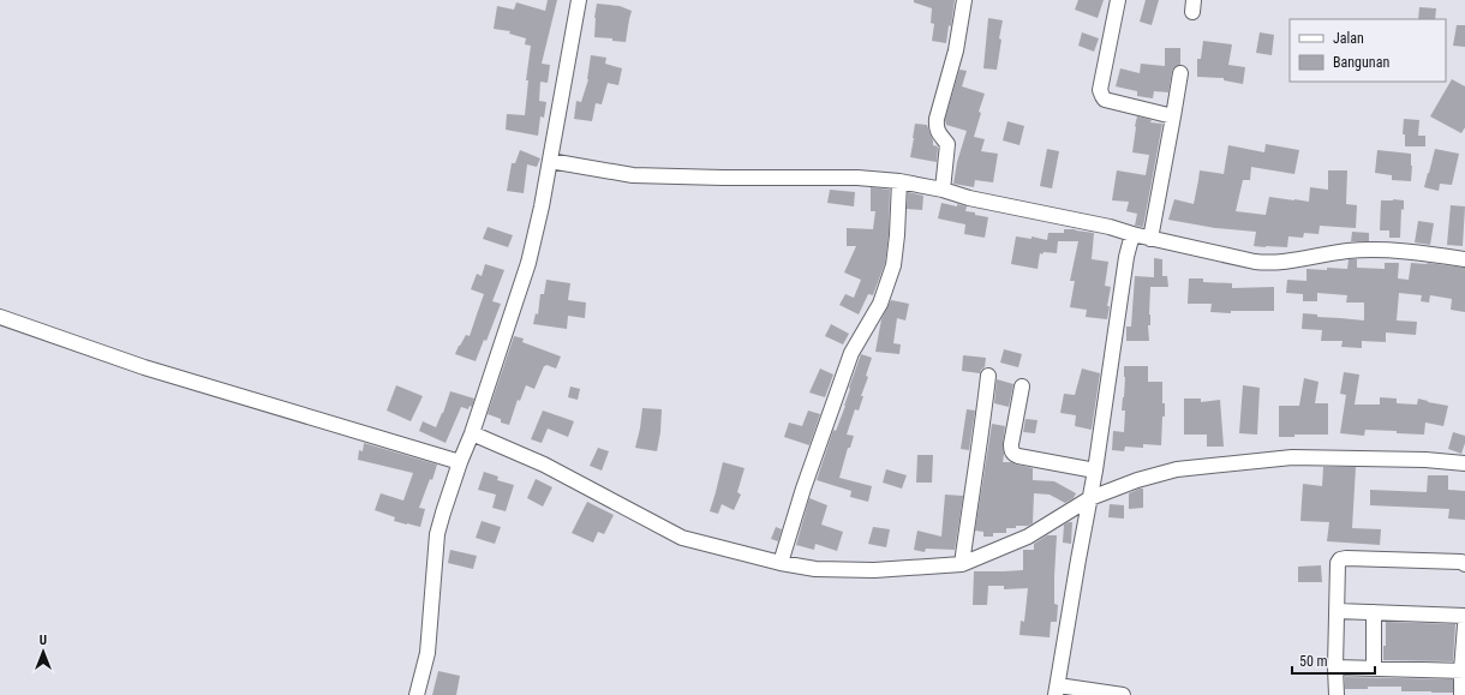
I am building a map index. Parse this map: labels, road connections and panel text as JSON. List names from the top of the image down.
{
  "legend": ["Jalan", "Bangunan"],
  "scale_bar": "50 m",
  "north": "top"
}
